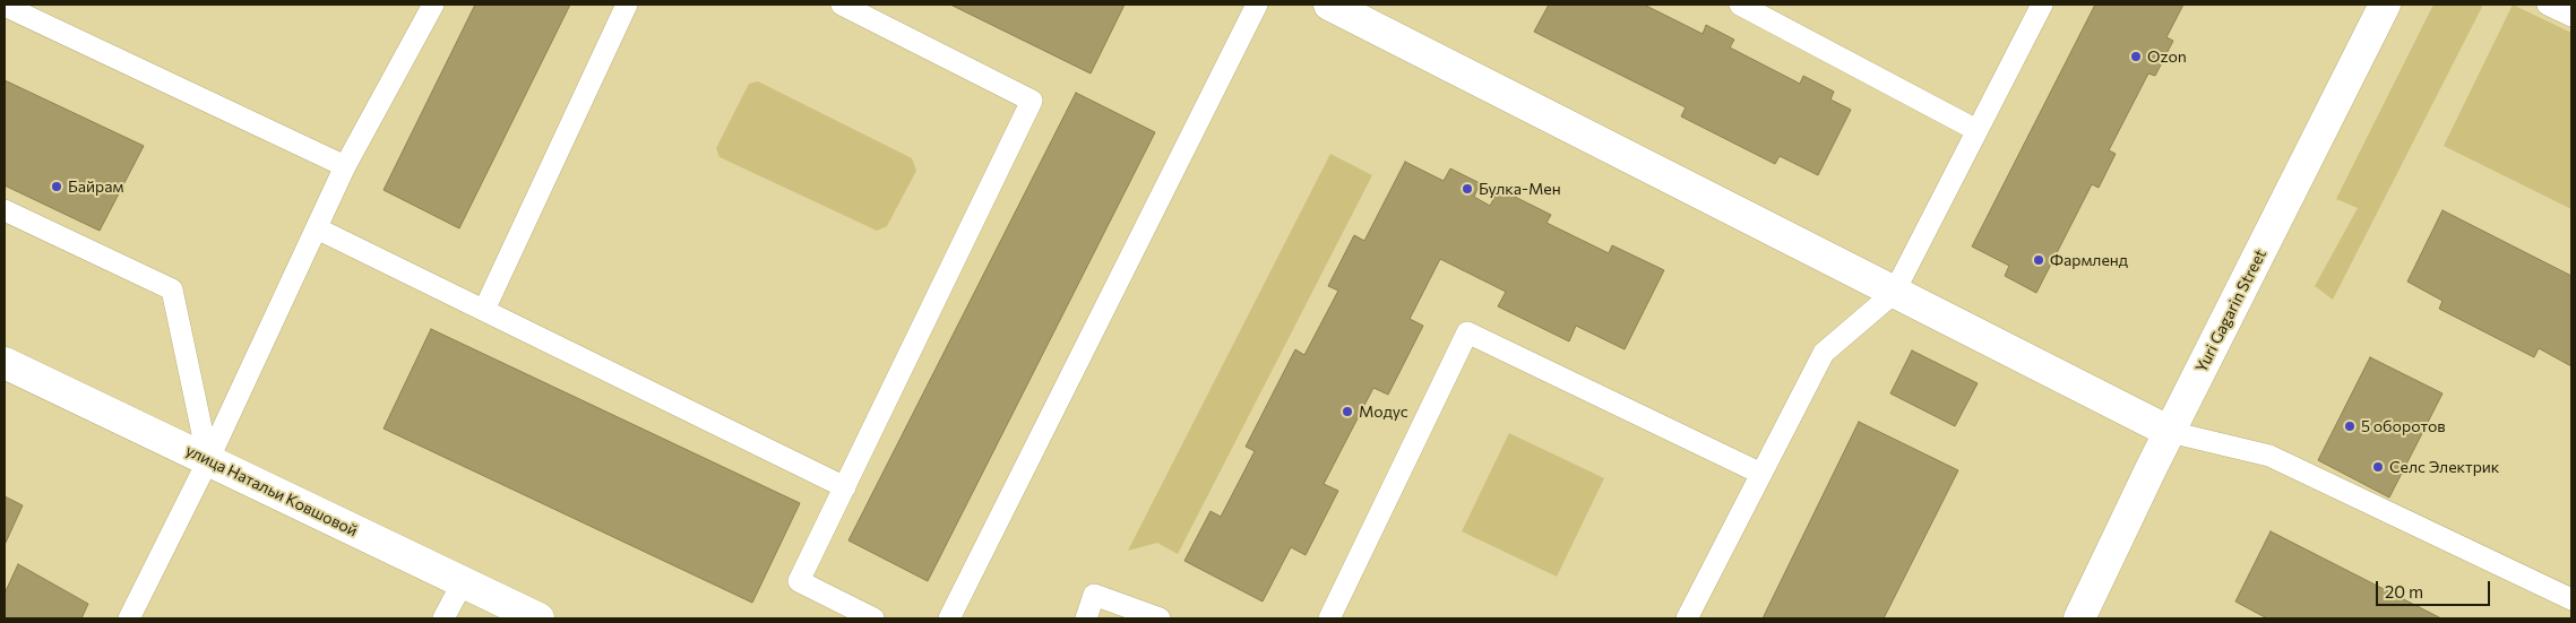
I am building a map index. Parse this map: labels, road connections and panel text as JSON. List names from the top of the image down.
{
  "streets": {
    "street": ["Yuri Gagarin Street", "улица Натальи Ковшовой"]
  },
  "places": [
    "Ozon",
    "Байрам",
    "Булка-Мен",
    "Фармленд",
    "Модус",
    "5 оборотов",
    "Селс Электрик"
  ],
  "scale_bar": "20 m"
}
